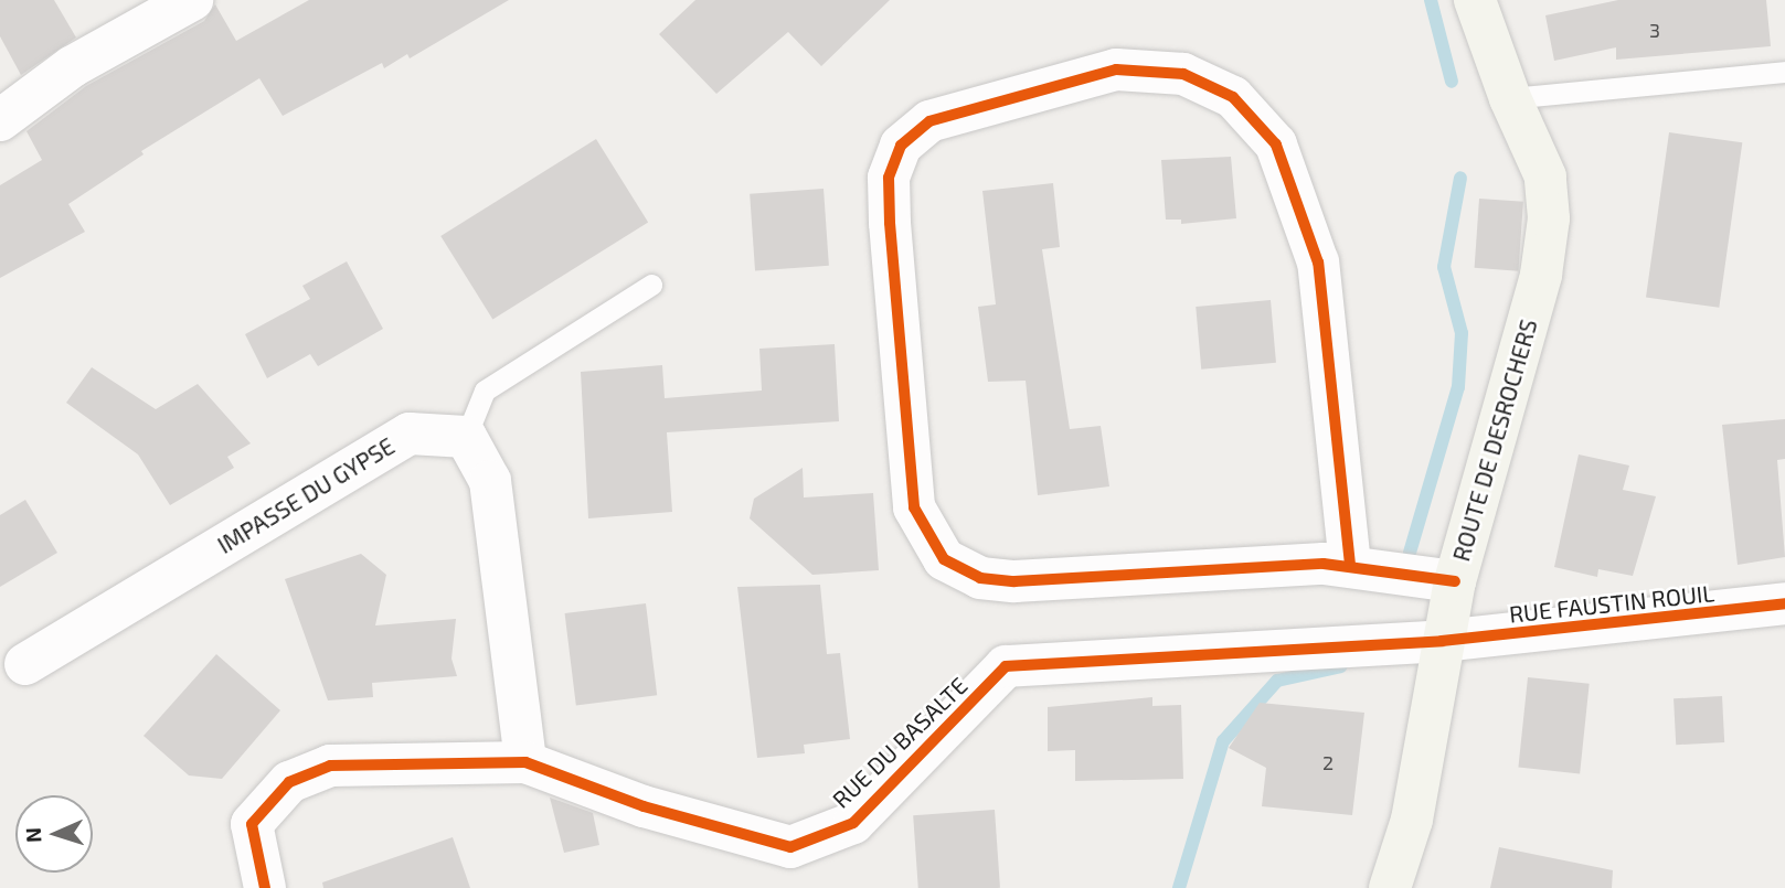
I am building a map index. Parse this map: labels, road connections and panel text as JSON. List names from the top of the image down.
{
  "streets": {
    "street": [
      "ROUTE DE DESROCHERS",
      "IMPASSE DU GYPSE",
      "RUE FAUSTIN ROUIL",
      "RUE DU BASALTE"
    ]
  },
  "crossings": [
    ["ROUTE DE DESROCHERS", "RUE FAUSTIN ROUIL"],
    ["ROUTE DE DESROCHERS", "RUE DU BASALTE"],
    ["RUE FAUSTIN ROUIL", "RUE DU BASALTE"]
  ],
  "house_numbers": ["3", "2"],
  "north": "left"
}
